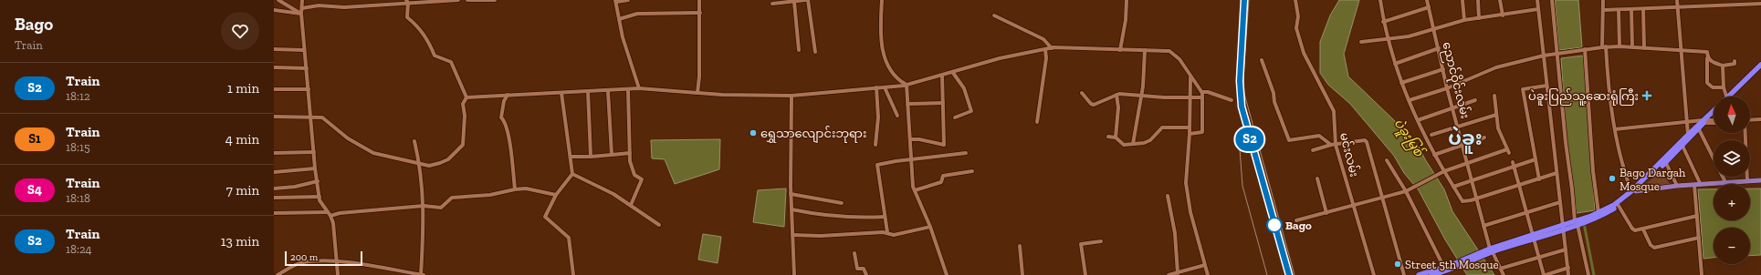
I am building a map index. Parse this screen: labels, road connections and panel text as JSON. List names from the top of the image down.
{
  "streets": {
    "street": ["ညောင်ဝိုင်းလမ်း", "မင်းလမ်း"]
  },
  "districts": ["ပဲခူး"],
  "water": ["ပဲခူးမြစ်"],
  "places": {
    "health": ["ပဲခူးပြည်သူ့ဆေးရုံကြီး"],
    "other": [
      "ရွှေသာလျောင်းဘုရား",
      "Bago Dargah Mosque",
      "Bago",
      "Street 5th Mosque"
    ]
  },
  "scale_bar": "200 m",
  "north": "top",
  "page": {
    "heading": ["Bago", "Train"],
    "on_map": "S2",
    "list": [
      {
        "mark": "S2",
        "name": "Train",
        "note": "18:12",
        "value": "1 min"
      },
      {
        "mark": "S1",
        "name": "Train",
        "note": "18:15",
        "value": "4 min"
      },
      {
        "mark": "S4",
        "name": "Train",
        "note": "18:18",
        "value": "7 min"
      },
      {
        "mark": "S2",
        "name": "Train",
        "note": "18:24",
        "value": "13 min"
      }
    ],
    "map_buttons": ["+", "−"],
    "scale": "200 m"
  }
}
